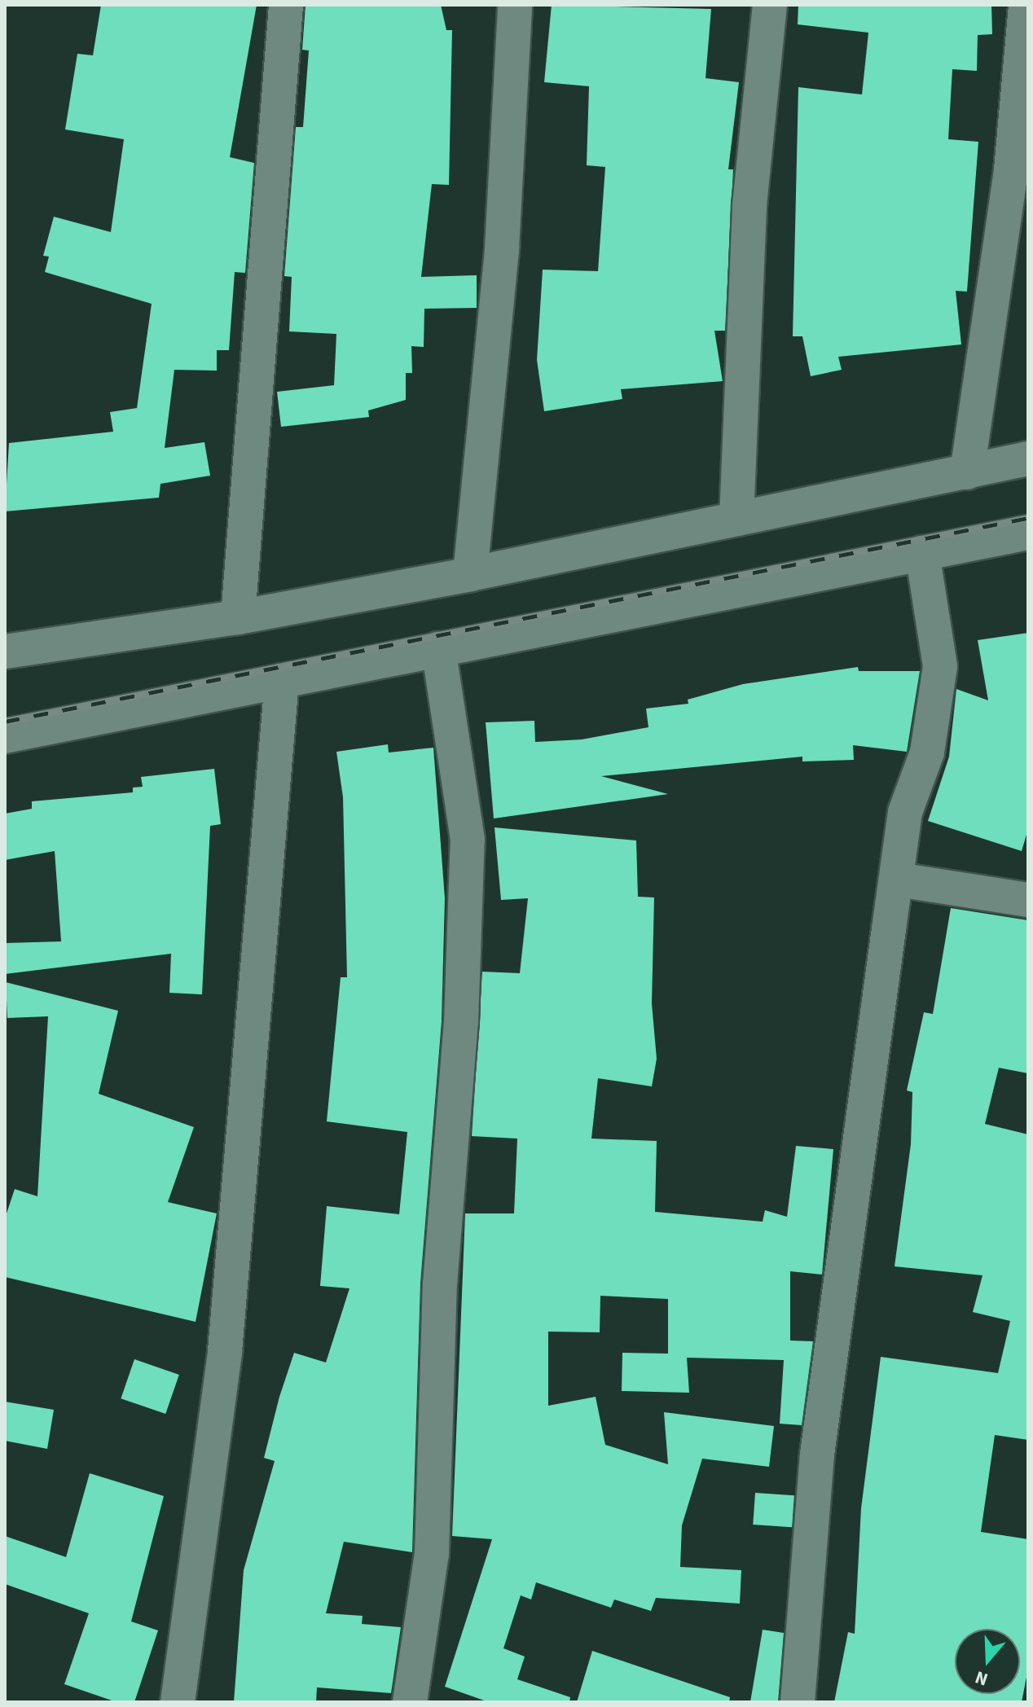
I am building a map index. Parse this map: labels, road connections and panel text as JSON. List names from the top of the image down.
{
  "north": "bottom"
}
